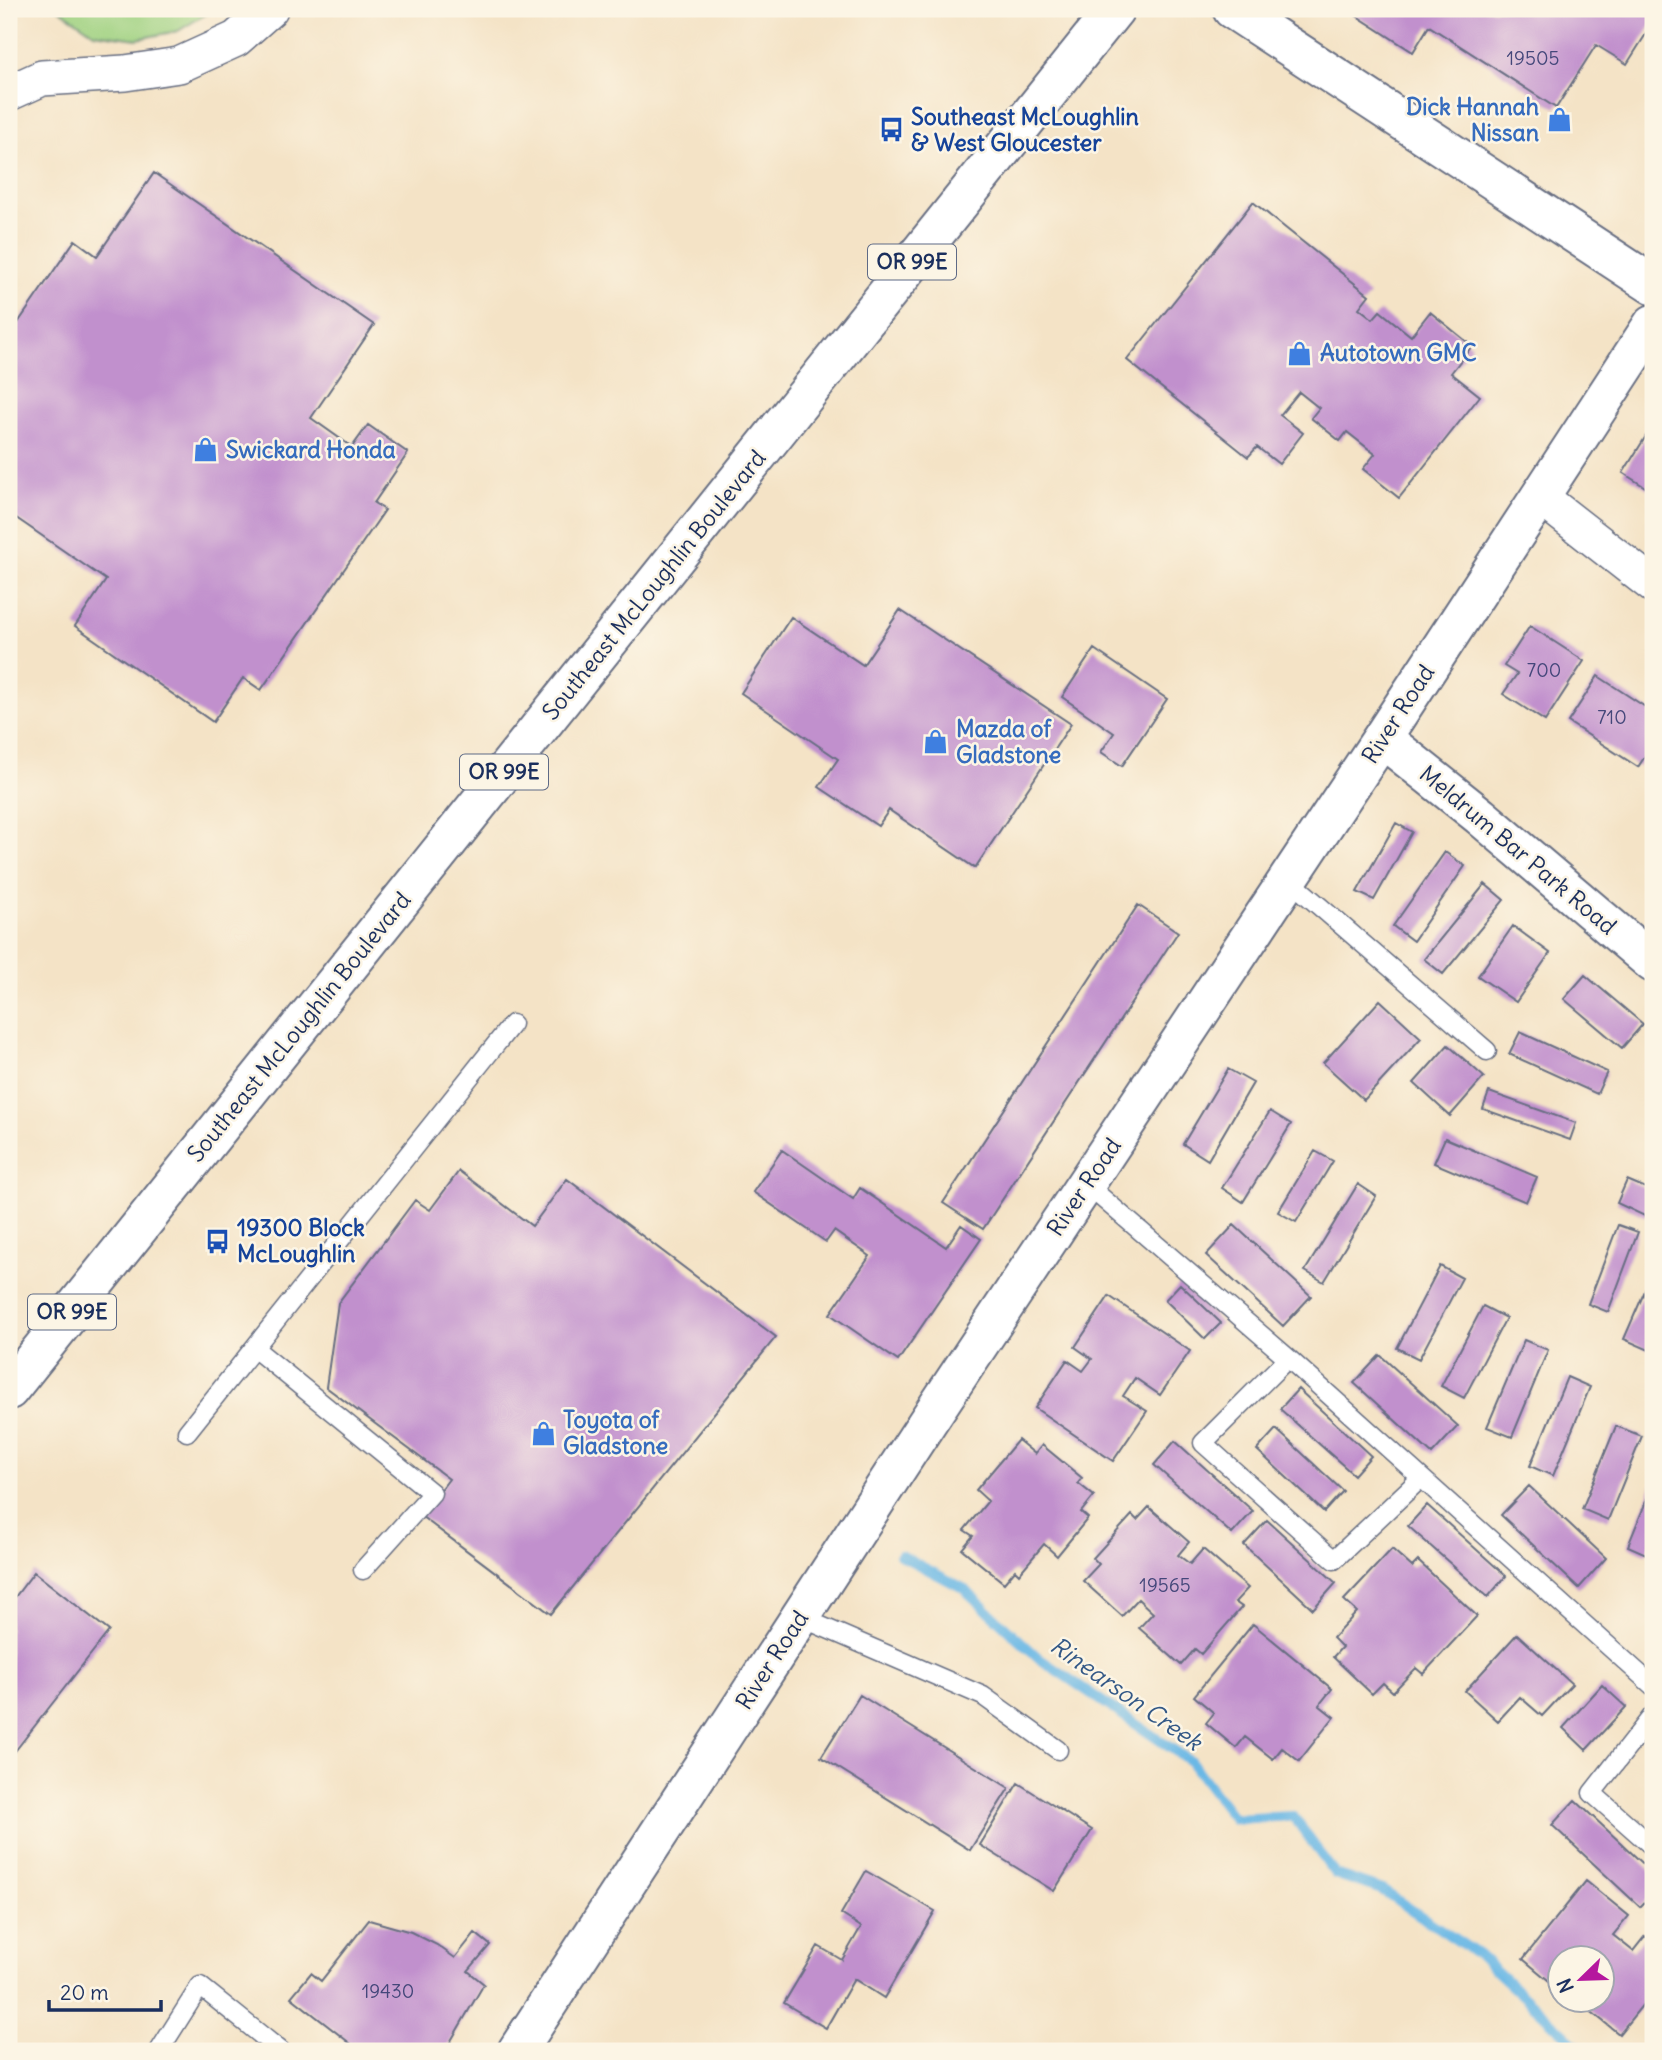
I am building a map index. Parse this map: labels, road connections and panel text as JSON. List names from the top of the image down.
{
  "streets": {
    "street": [
      "OR 99E",
      "Southeast McLoughlin Boulevard",
      "River Road",
      "Meldrum Bar Park Road"
    ]
  },
  "crossings": [
    ["River Road", "Meldrum Bar Park Road"]
  ],
  "water": ["Rinearson Creek"],
  "places": {
    "shop": [
      "Dick Hannah Nissan",
      "Autotown GMC",
      "Swickard Honda",
      "Mazda of Gladstone",
      "Toyota of Gladstone"
    ],
    "bus stop": ["Southeast McLoughlin & West Gloucester", "19300 Block McLoughlin"]
  },
  "house_numbers": [
    "19505",
    "700",
    "710",
    "19565",
    "19430"
  ],
  "scale_bar": "20 m",
  "north": "bottom left"
}
